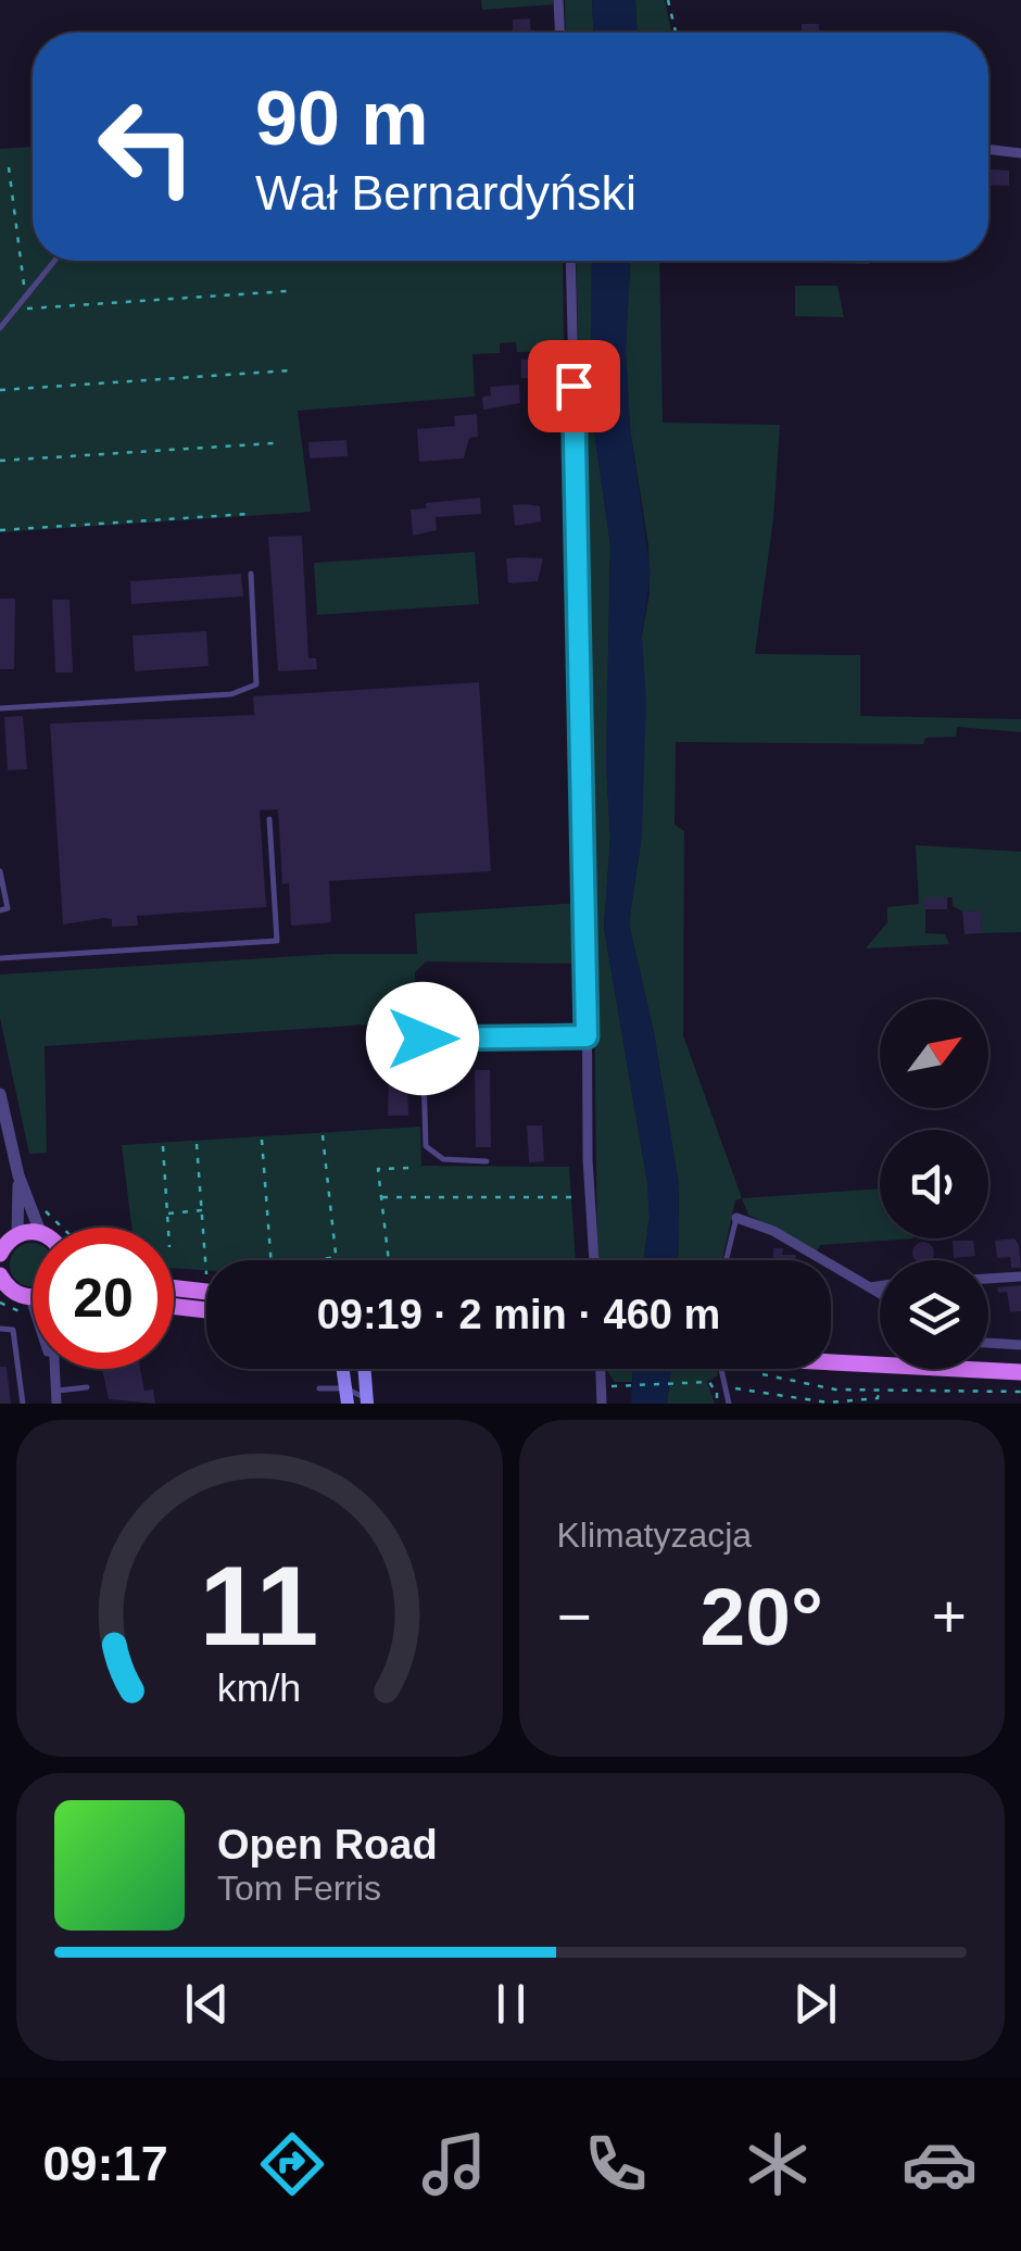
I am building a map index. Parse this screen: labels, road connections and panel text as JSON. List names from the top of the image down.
{
  "north": "top right",
  "page": {
    "turn": ["90 m", "Wał Bernardyński"],
    "limit": "20",
    "trip": "09:19 · 2 min · 460 m",
    "tile": "Klimatyzacja",
    "heat": ["−", "20°", "+"],
    "song": ["Open Road", "Tom Ferris"],
    "tabs": "09:17",
    "gauge": ["11", "km/h"]
  }
}
